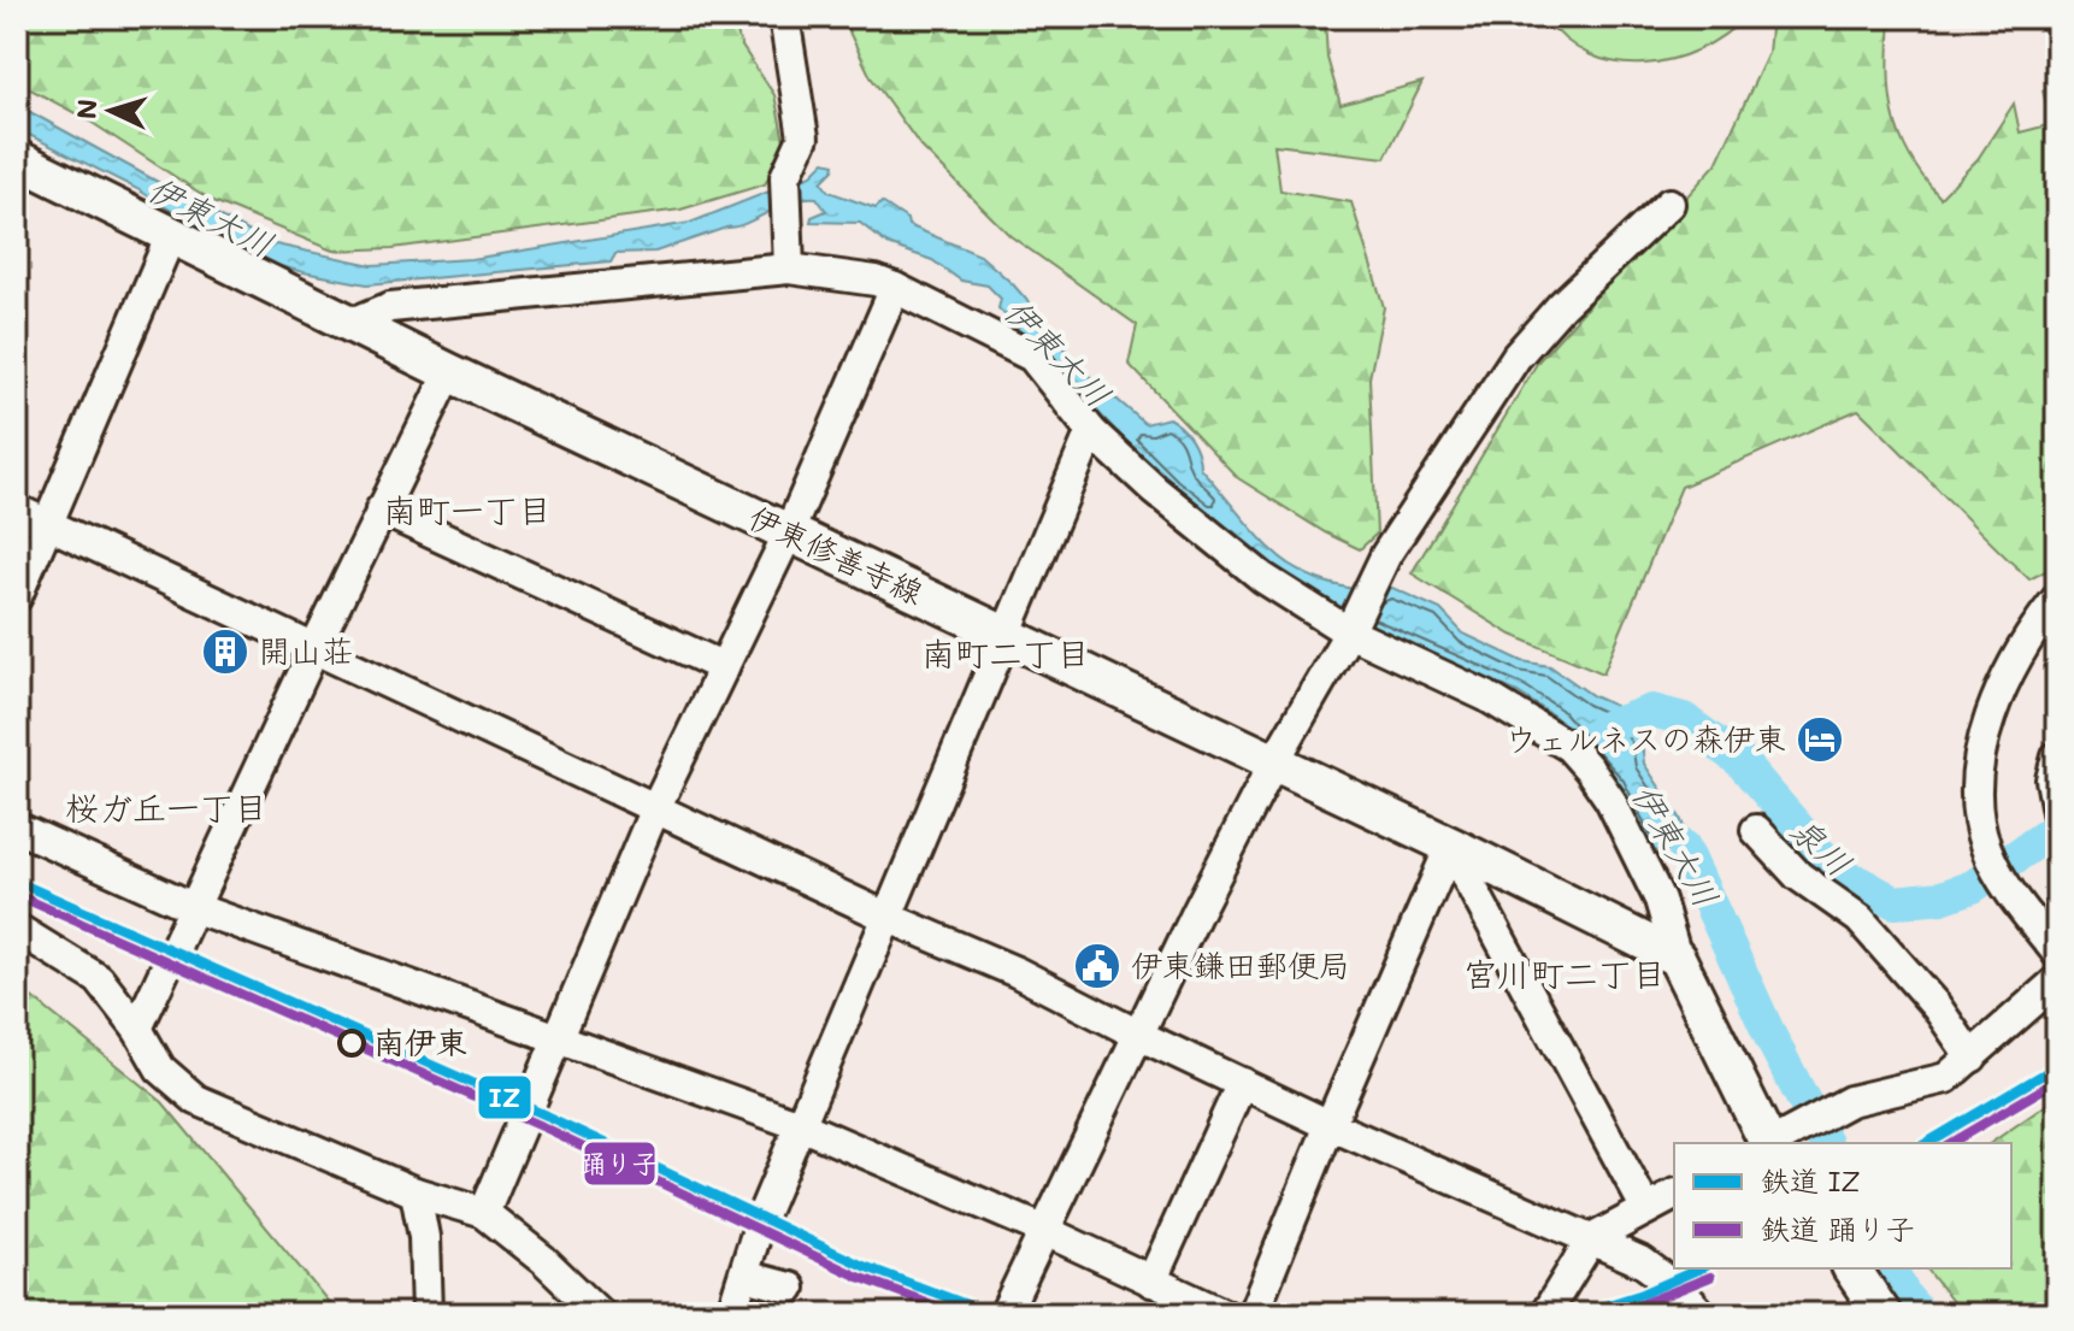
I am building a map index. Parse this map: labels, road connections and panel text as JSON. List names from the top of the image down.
{
  "streets": {
    "main road": ["伊東修善寺線"]
  },
  "districts": [
    "南町一丁目",
    "南町二丁目",
    "桜ガ丘一丁目",
    "宮川町二丁目"
  ],
  "water": ["伊東大川", "泉川"],
  "places": {
    "building": ["開山荘"],
    "hotel": ["ウェルネスの森伊東"],
    "public building": ["伊東鎌田郵便局"],
    "other": ["南伊東"]
  },
  "lines": ["rail line IZ", "rail line 踊り子"],
  "legend": ["鉄道 IZ", "鉄道 踊り子"],
  "north": "left"
}
